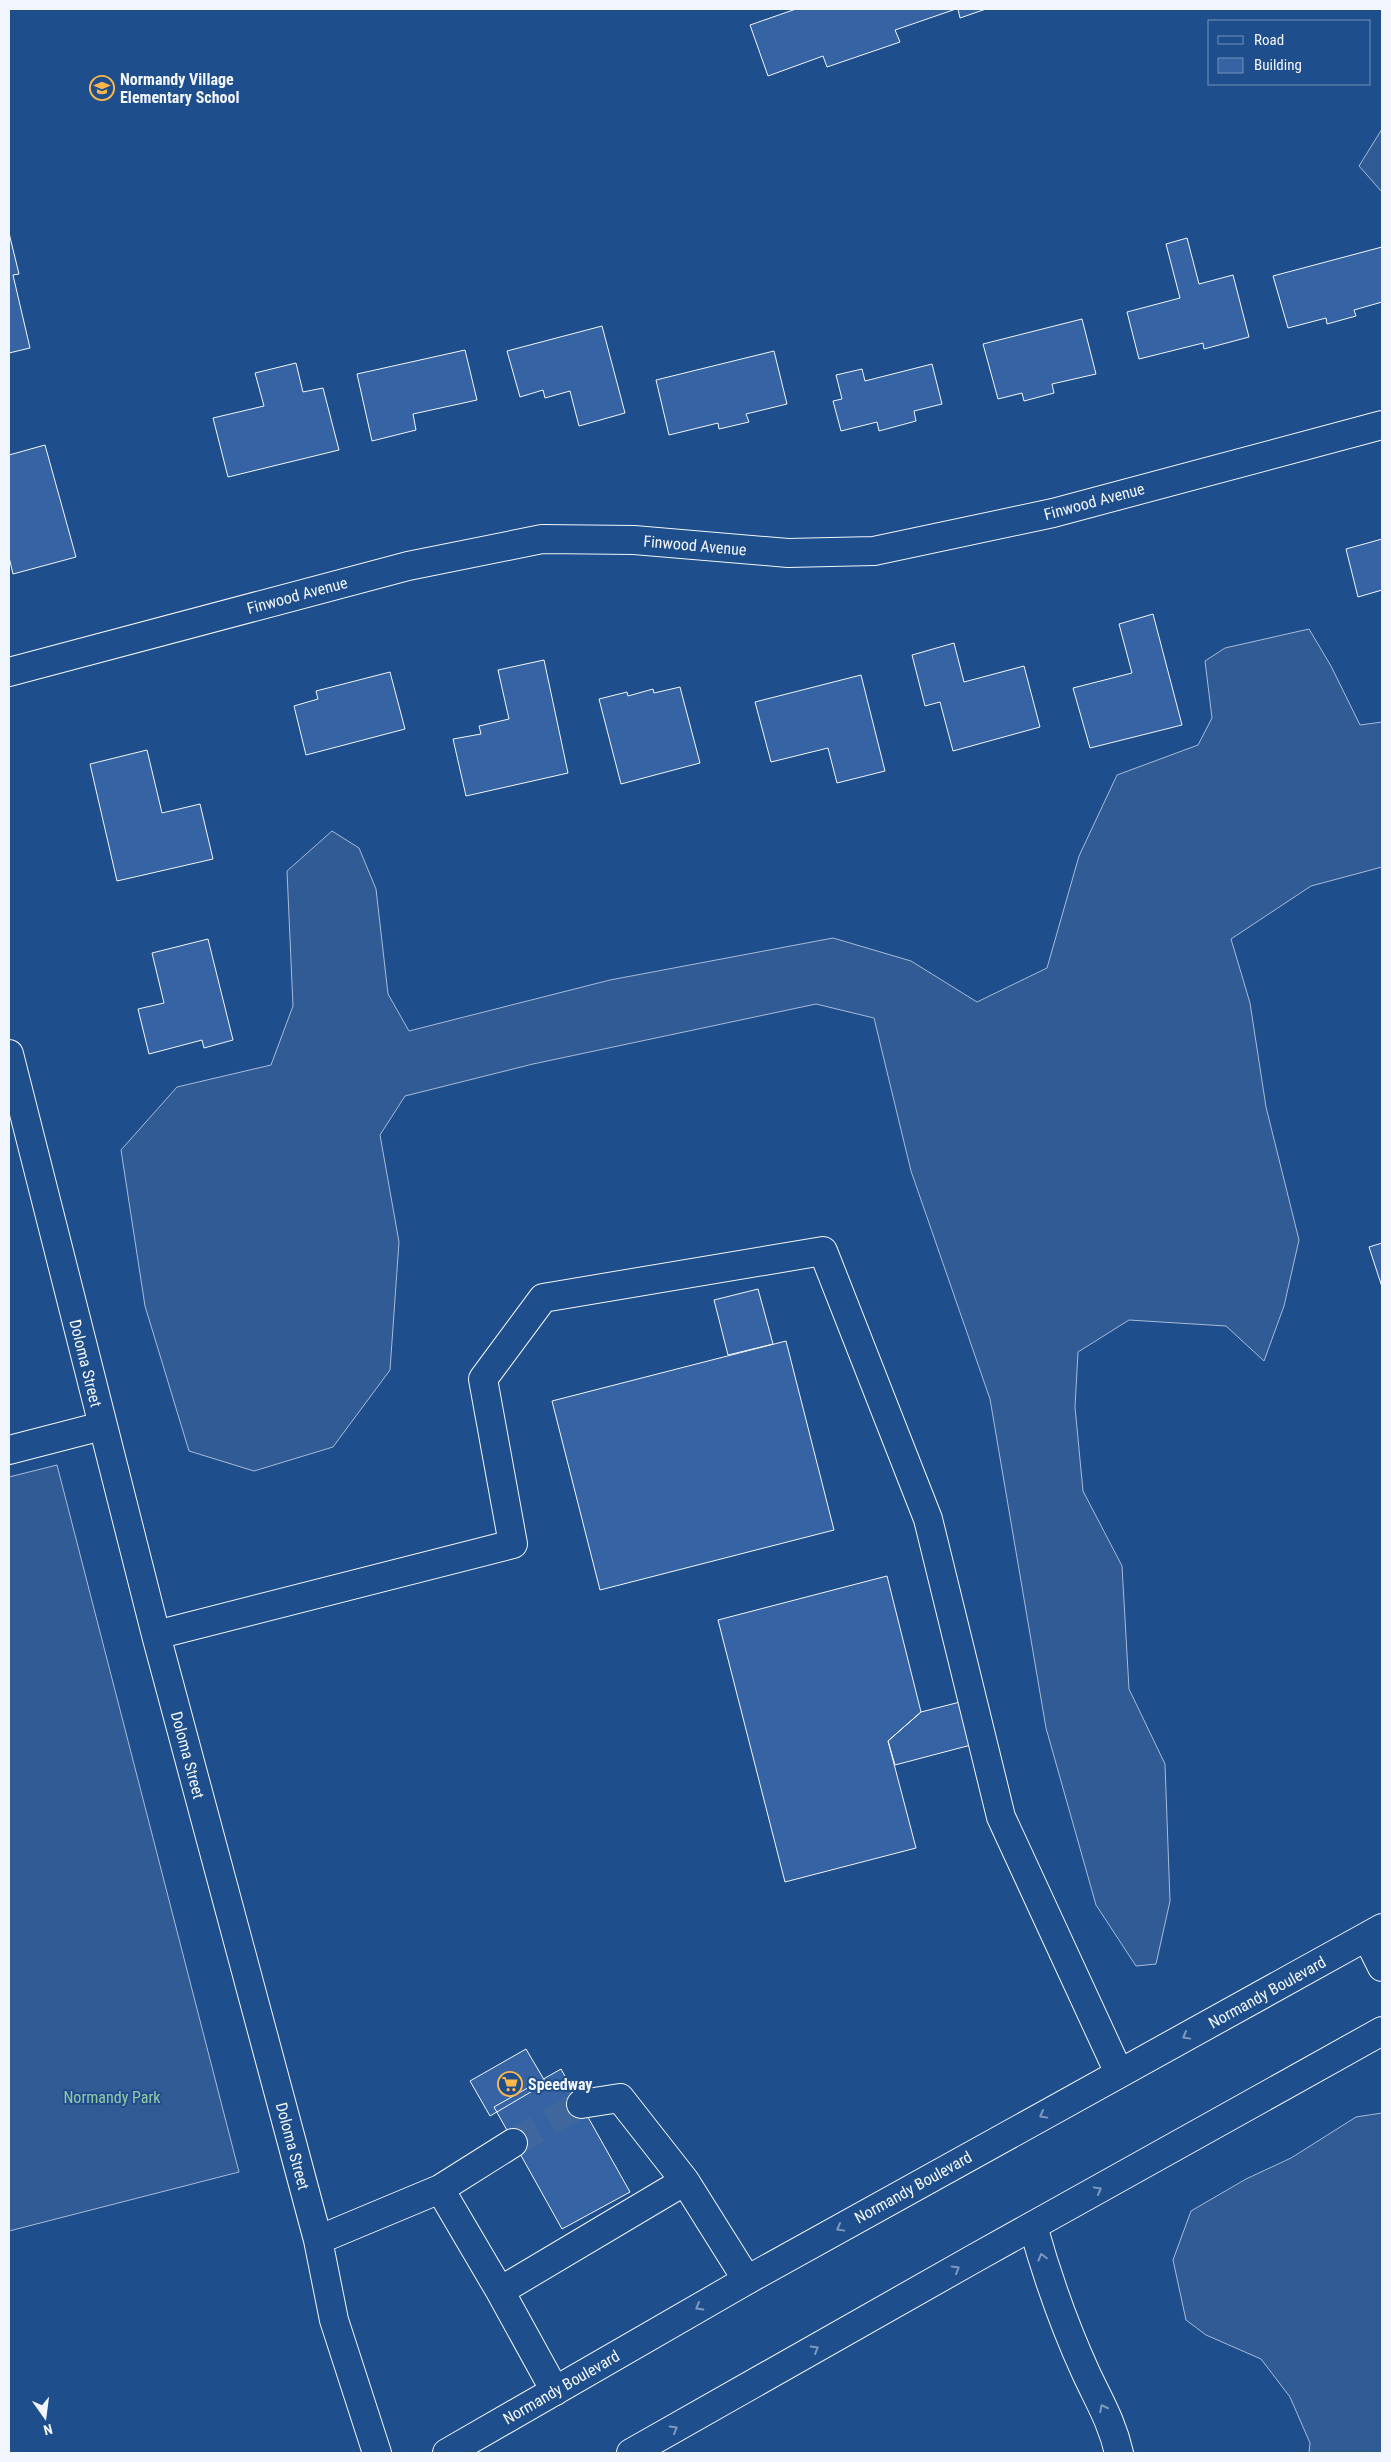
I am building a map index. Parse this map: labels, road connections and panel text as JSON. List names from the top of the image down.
{
  "streets": {
    "street": ["Finwood Avenue", "Doloma Street", "Normandy Boulevard"]
  },
  "parks": ["Normandy Park"],
  "places": {
    "school or university": ["Normandy Village Elementary School"],
    "supermarket": ["Speedway"]
  },
  "legend": ["Road", "Building"],
  "north": "bottom"
}
